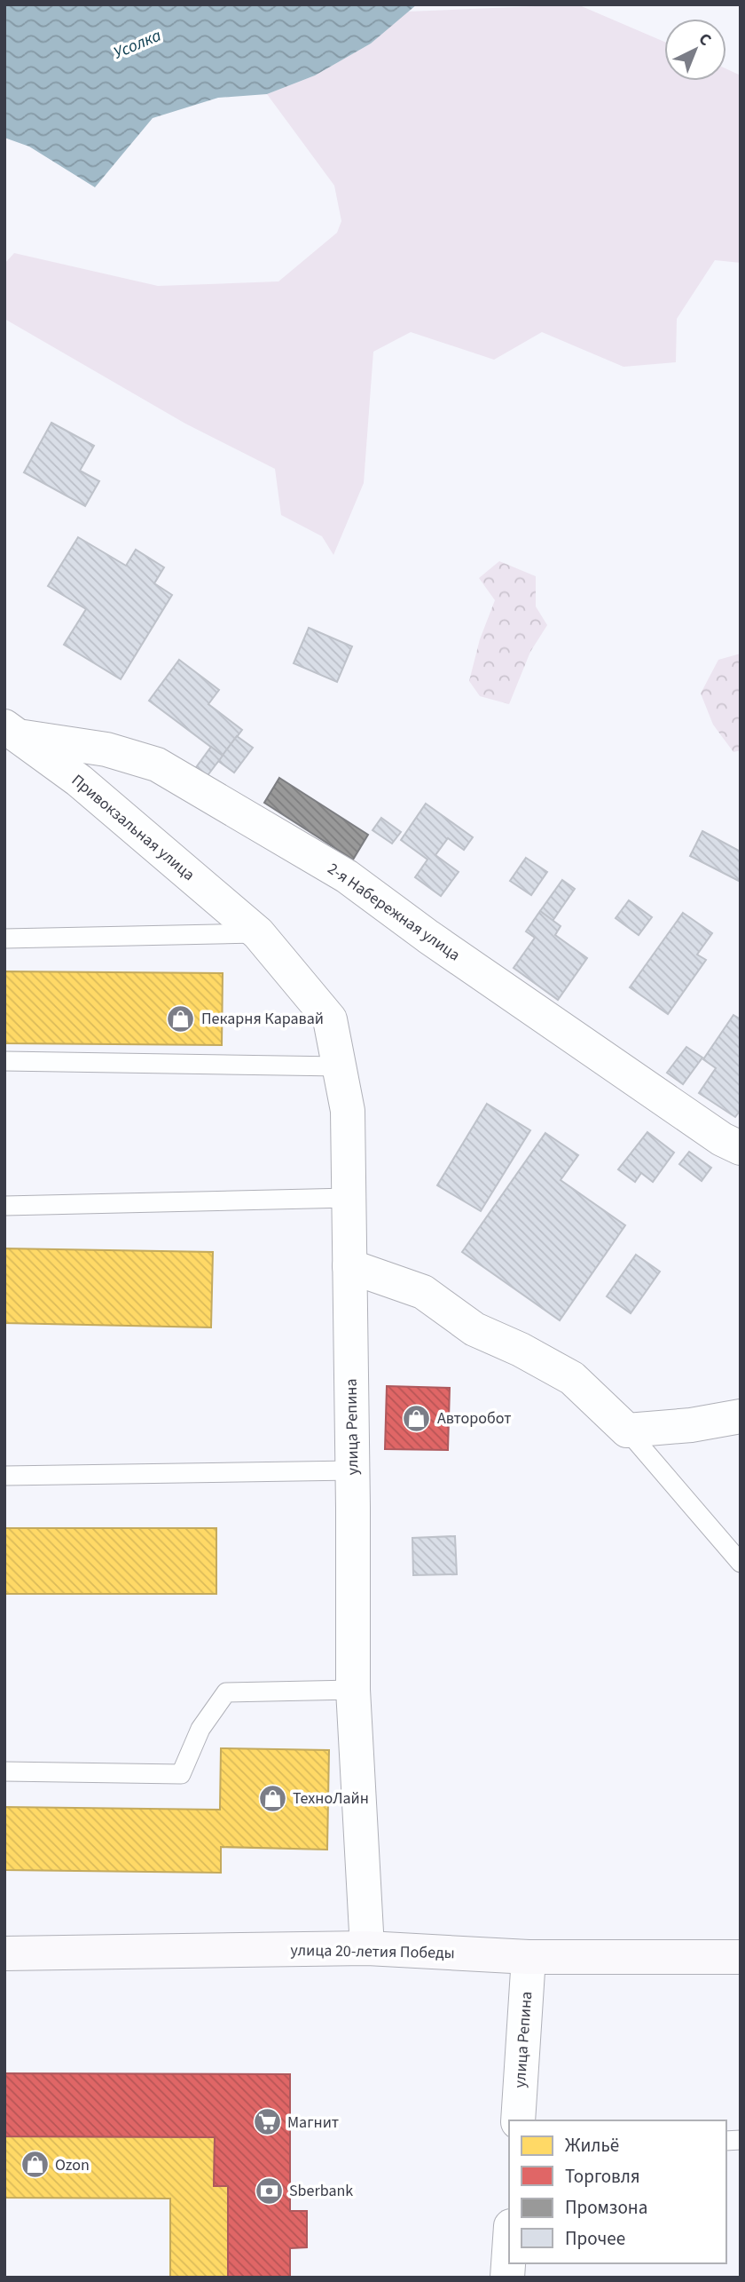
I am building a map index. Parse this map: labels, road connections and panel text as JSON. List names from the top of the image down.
{
  "streets": {
    "main road": ["улица 20-летия Победы"],
    "street": ["Привокзальная улица", "2-я Набережная улица", "улица Репина"]
  },
  "crossings": [
    ["Привокзальная улица", "2-я Набережная улица"],
    ["Привокзальная улица", "улица Репина"],
    ["улица Репина", "улица 20-летия Победы"]
  ],
  "water": ["Усолка"],
  "places": {
    "shop": [
      "Пекарня Каравай",
      "Авторобот",
      "ТехноЛайн",
      "Ozon"
    ],
    "supermarket": ["Магнит"],
    "bank": ["Sberbank"]
  },
  "legend": [
    "Жильё",
    "Торговля",
    "Промзона",
    "Прочее"
  ],
  "north": "top right"
}
